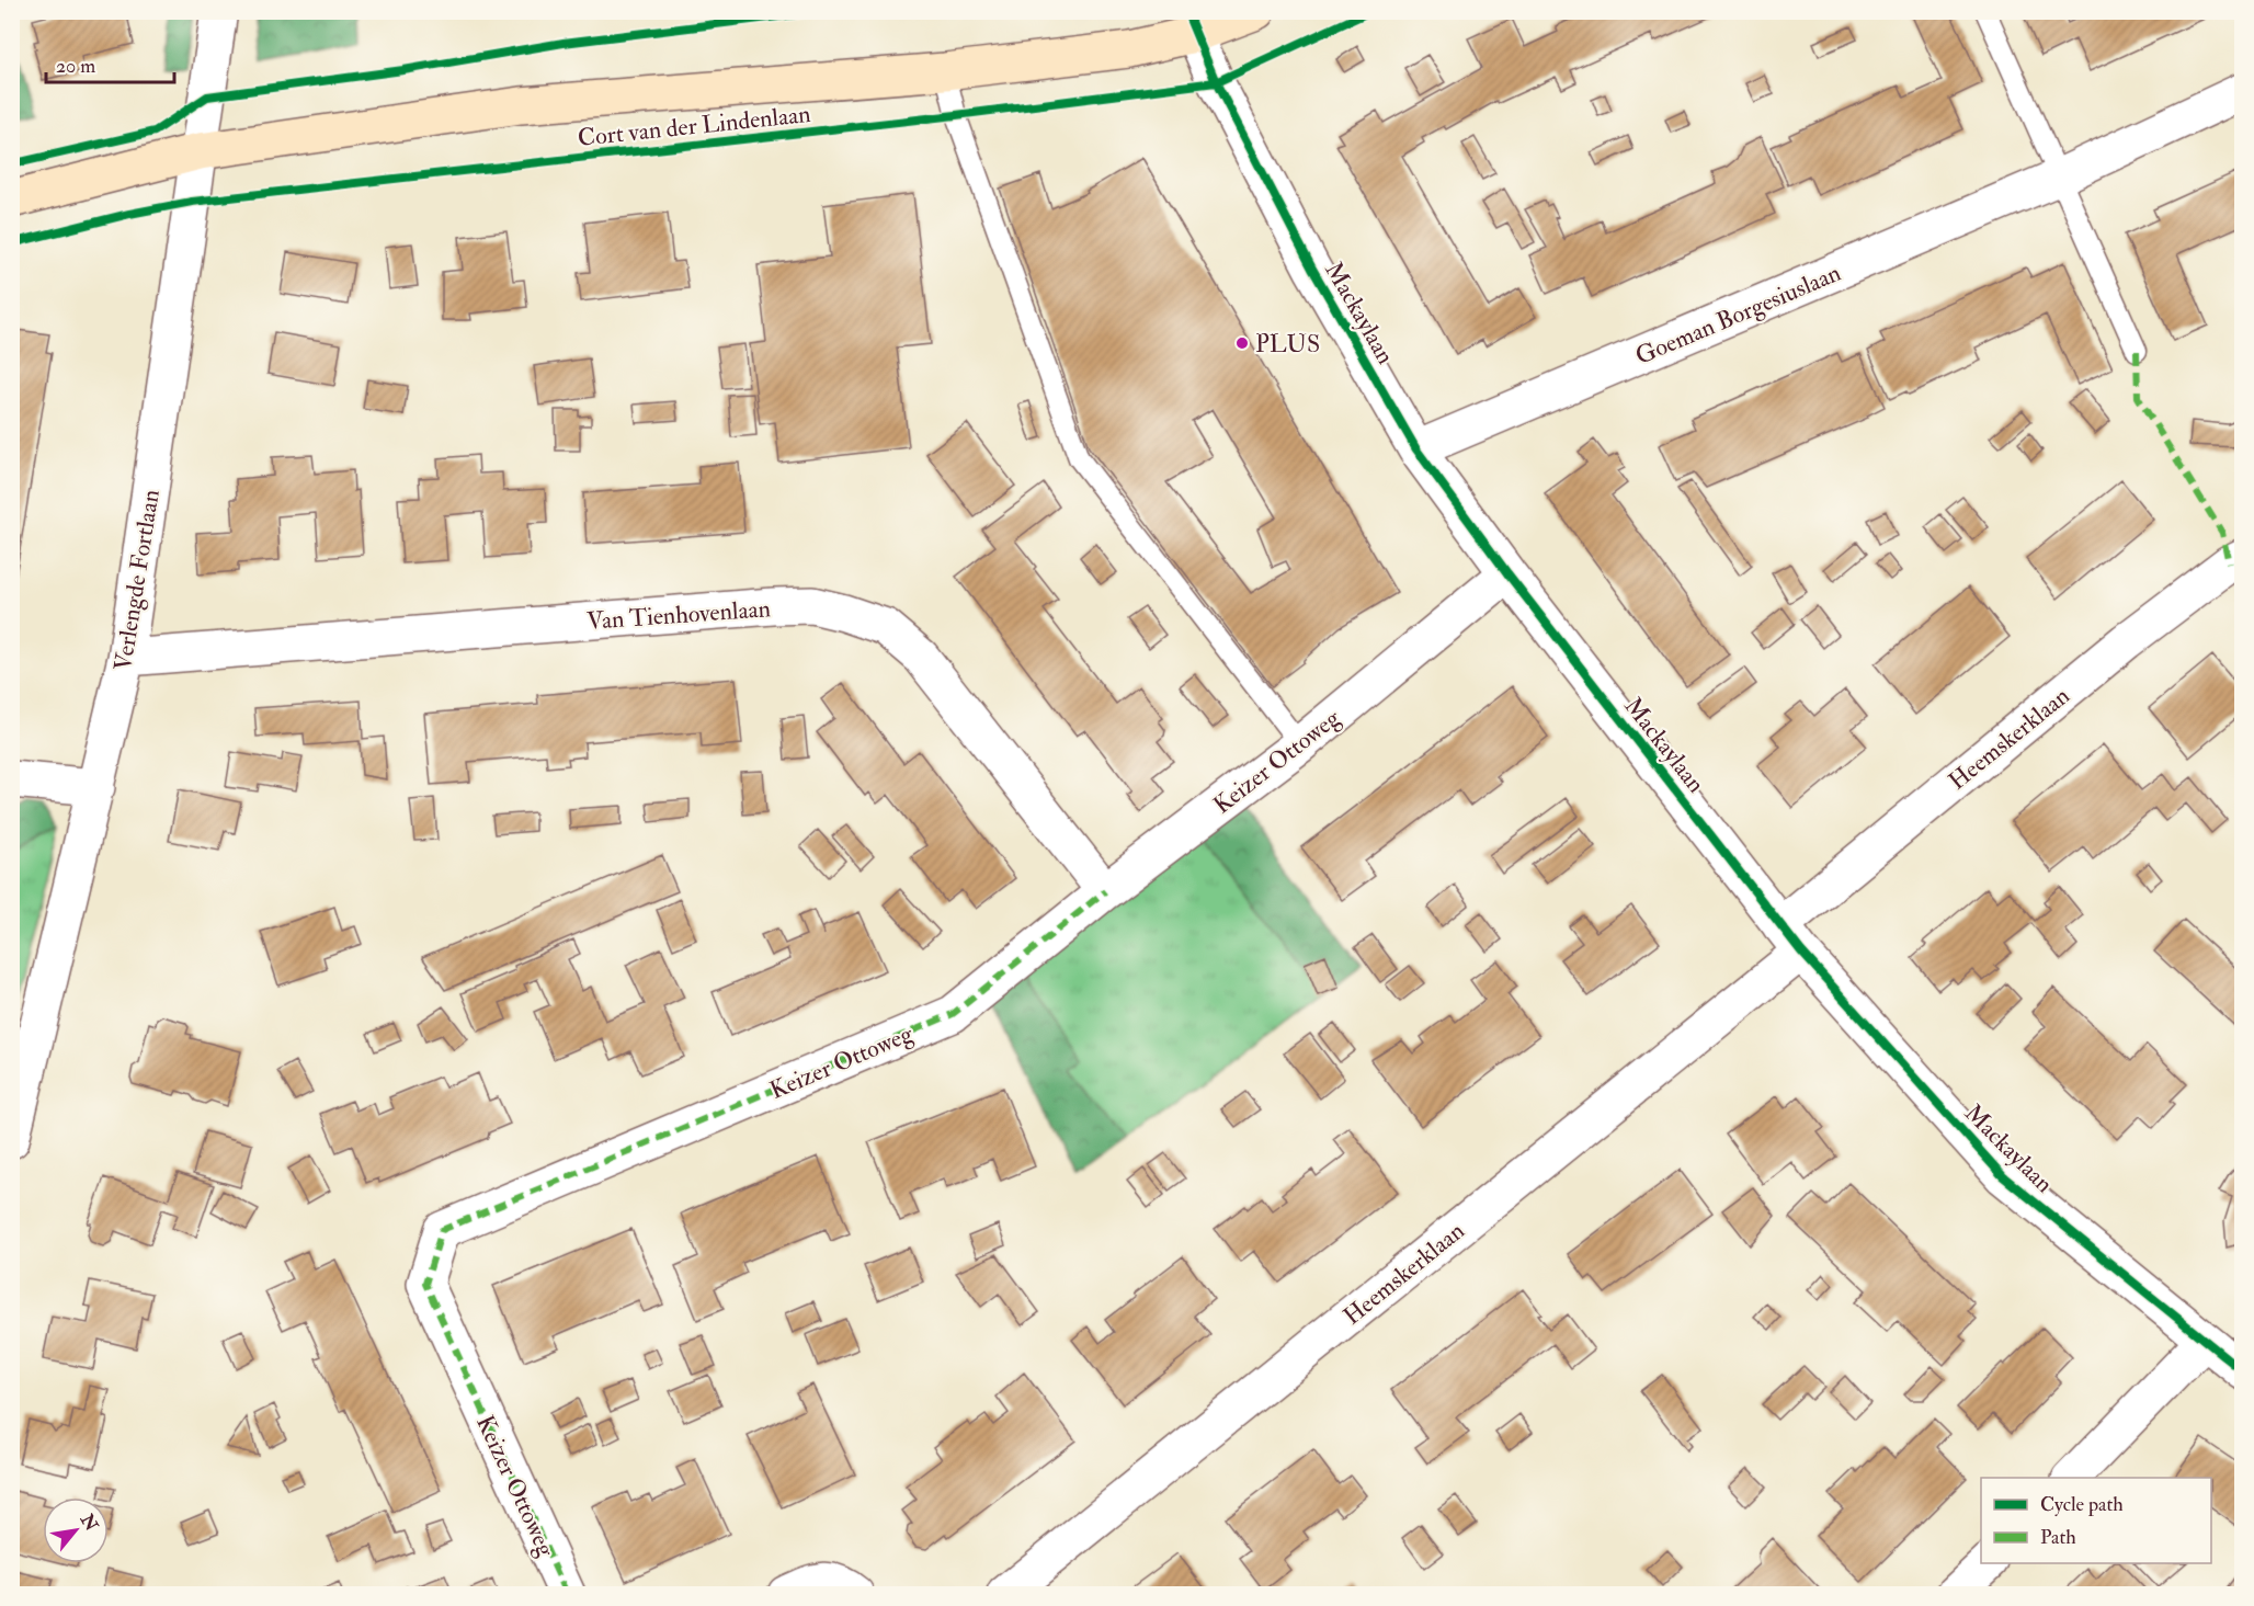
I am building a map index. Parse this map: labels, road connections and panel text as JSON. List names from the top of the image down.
{
  "streets": {
    "main road": ["Cort van der Lindenlaan"],
    "street": [
      "Mackaylaan",
      "Goeman Borgesiuslaan",
      "Verlengde Fortlaan",
      "Van Tienhovenlaan",
      "Heemskerklaan",
      "Keizer Ottoweg"
    ]
  },
  "crossings": [
    ["Cort van der Lindenlaan", "Mackaylaan"],
    ["Cort van der Lindenlaan", "Verlengde Fortlaan"],
    ["Mackaylaan", "Goeman Borgesiuslaan"],
    ["Mackaylaan", "Heemskerklaan"],
    ["Mackaylaan", "Keizer Ottoweg"],
    ["Verlengde Fortlaan", "Van Tienhovenlaan"],
    ["Van Tienhovenlaan", "Keizer Ottoweg"]
  ],
  "places": ["PLUS"],
  "legend": ["Cycle path", "Path"],
  "scale_bar": "20 m",
  "north": "top right"
}
